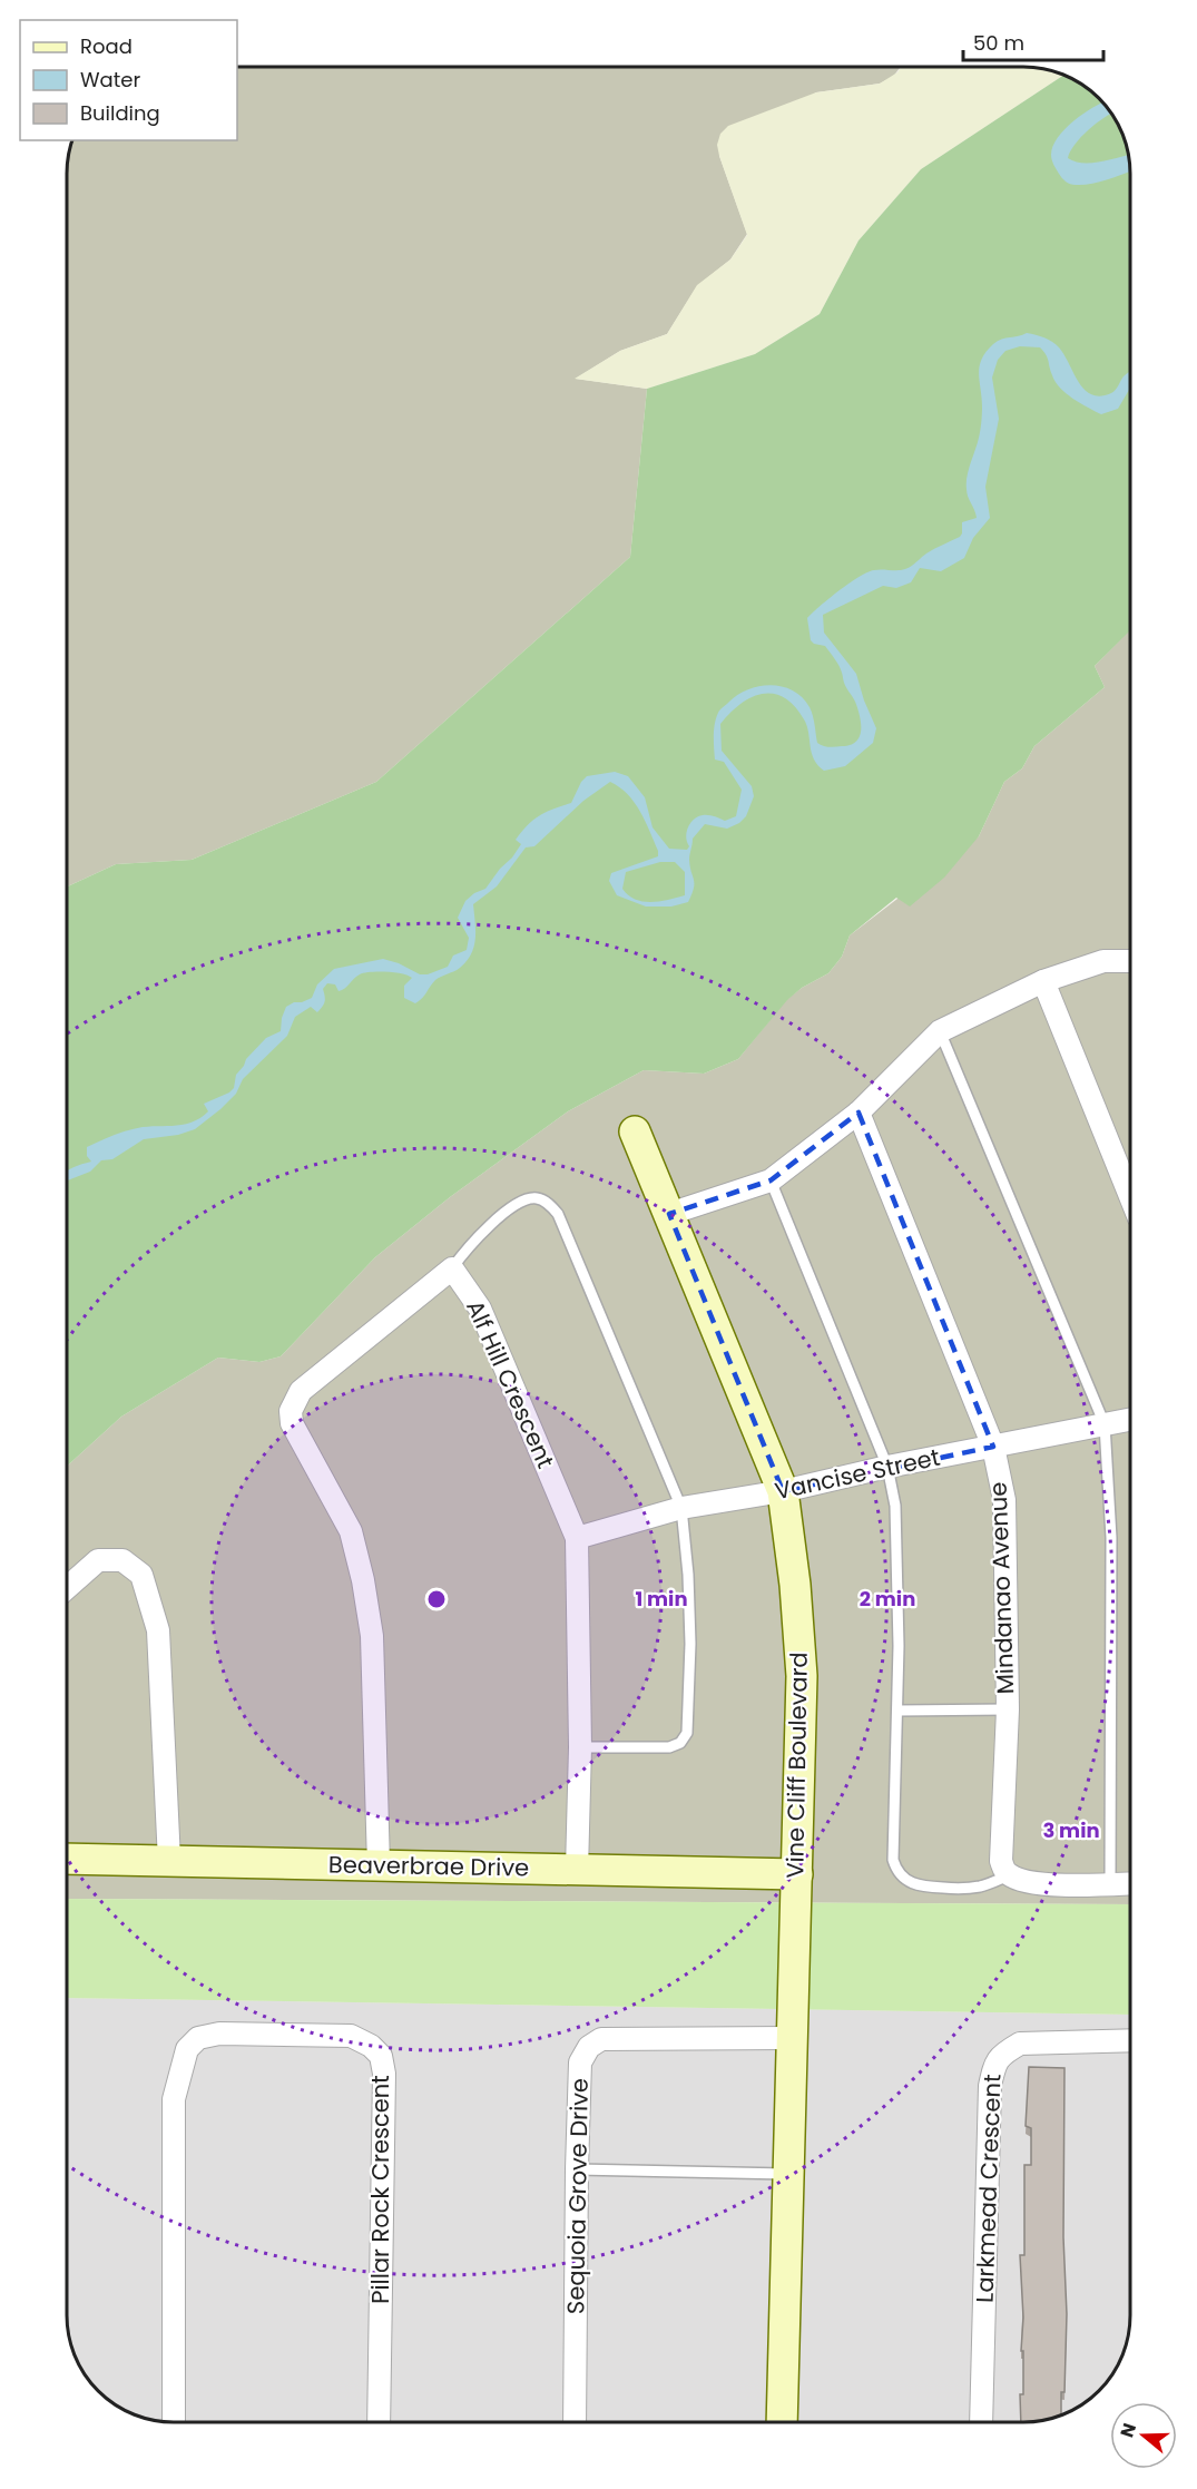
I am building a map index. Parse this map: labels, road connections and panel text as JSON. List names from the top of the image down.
{
  "streets": {
    "street": [
      "Alf Hill Crescent",
      "Vancise Street",
      "Mindanao Avenue",
      "Vine Cliff Boulevard",
      "Beaverbrae Drive",
      "Larkmead Crescent",
      "Pillar Rock Crescent",
      "Sequoia Grove Drive"
    ]
  },
  "crossings": [
    ["Alf Hill Crescent", "Vancise Street"],
    ["Alf Hill Crescent", "Beaverbrae Drive"],
    ["Vancise Street", "Mindanao Avenue"],
    ["Vancise Street", "Vine Cliff Boulevard"],
    ["Vine Cliff Boulevard", "Beaverbrae Drive"],
    ["Vine Cliff Boulevard", "Sequoia Grove Drive"]
  ],
  "legend": ["Road", "Water", "Building"],
  "scale_bar": "50 m",
  "north": "left",
  "rings": ["1 min", "2 min", "3 min"]
}
